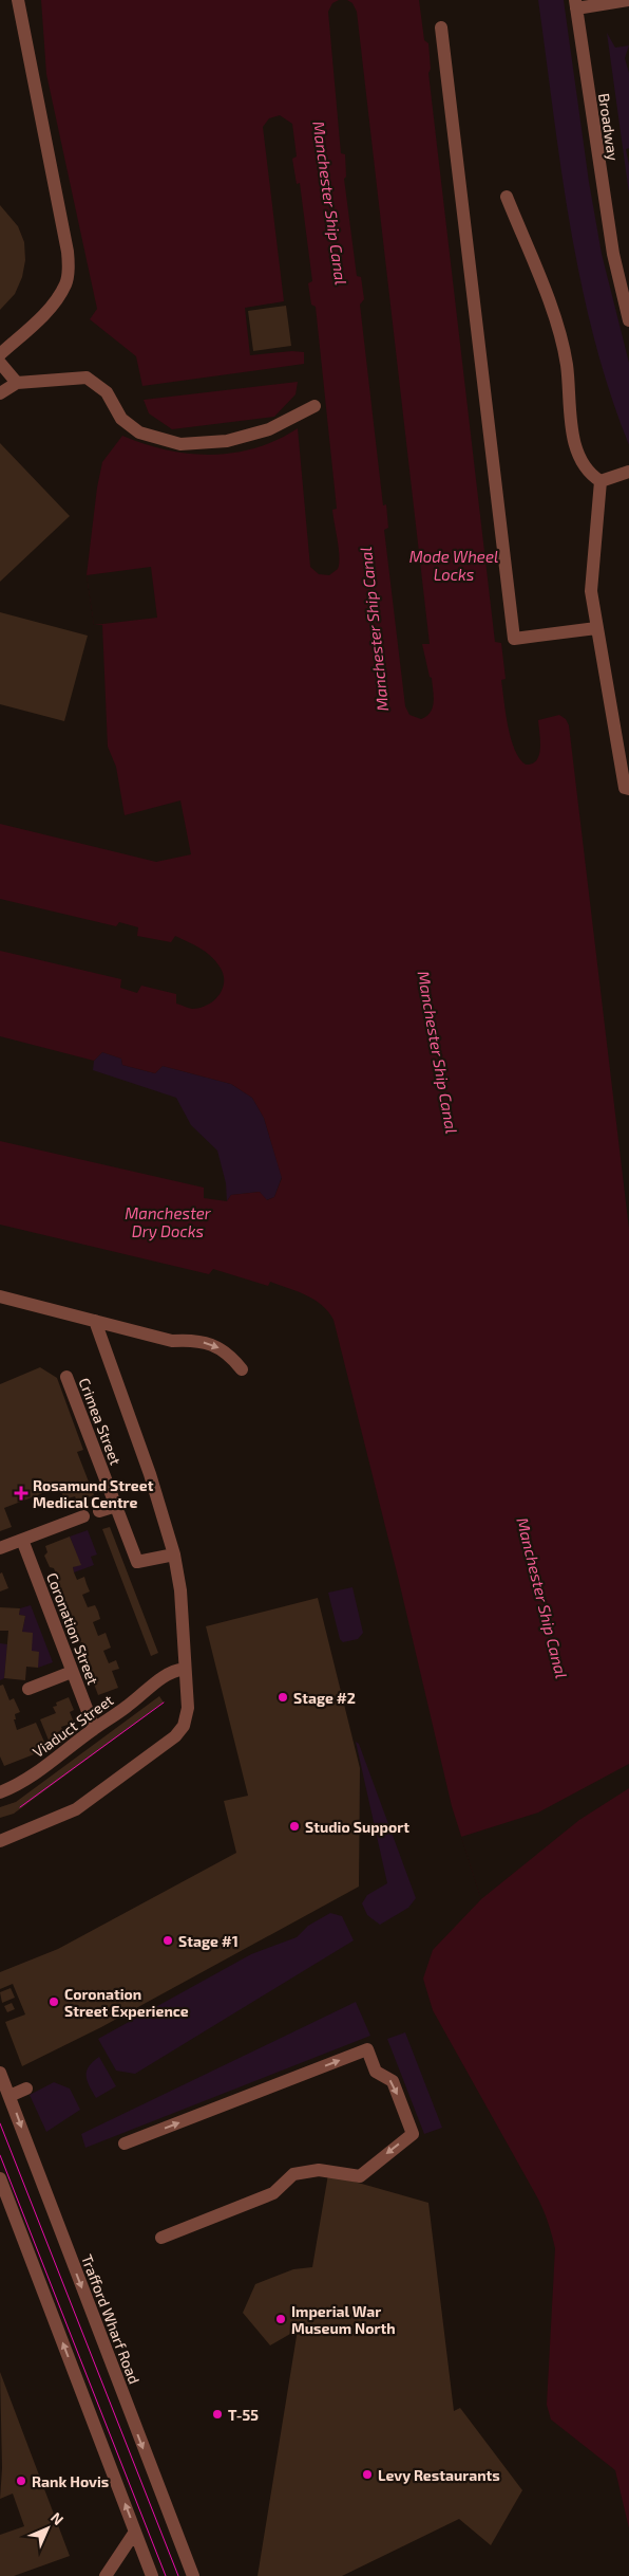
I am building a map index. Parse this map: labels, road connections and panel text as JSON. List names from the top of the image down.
{
  "streets": {
    "street": [
      "Broadway",
      "Crimea Street",
      "Coronation Street",
      "Viaduct Street",
      "Trafford Wharf Road"
    ]
  },
  "crossings": [
    ["Coronation Street", "Viaduct Street"]
  ],
  "water": ["Manchester Ship Canal", "Mode Wheel Locks", "Manchester Dry Docks"],
  "places": {
    "health": ["Rosamund Street Medical Centre"],
    "other": [
      "Stage #2",
      "Studio Support",
      "Stage #1",
      "Coronation Street Experience",
      "Imperial War Museum North",
      "T-55",
      "Levy Restaurants",
      "Rank Hovis"
    ]
  },
  "north": "top right"
}
